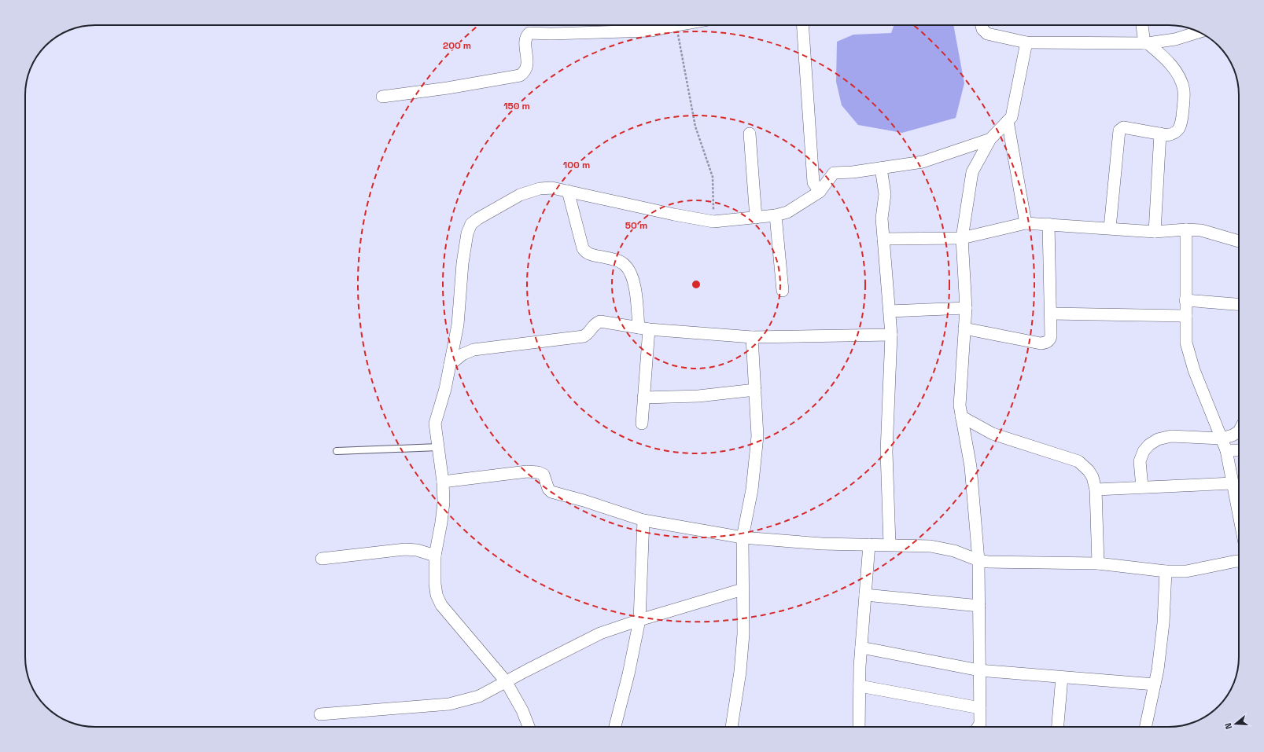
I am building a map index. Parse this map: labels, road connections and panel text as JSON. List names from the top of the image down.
{
  "north": "left",
  "rings": [
    "200 m",
    "150 m",
    "100 m",
    "50 m"
  ]
}
